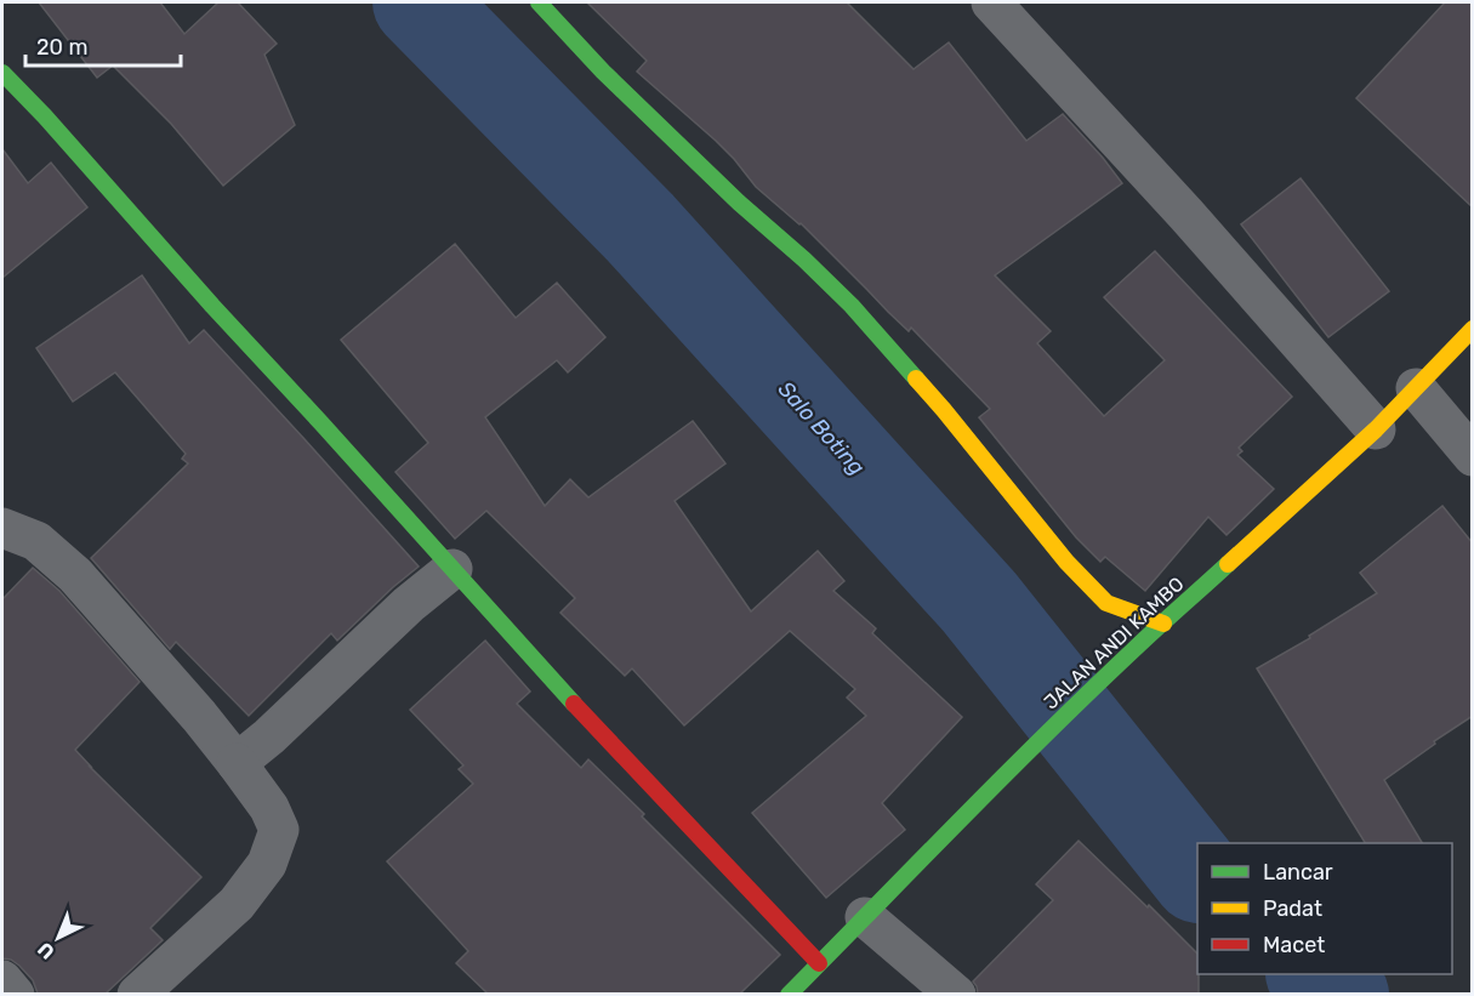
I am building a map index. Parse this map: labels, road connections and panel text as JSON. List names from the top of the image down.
{
  "streets": {
    "street": ["JALAN ANDI KAMBO"]
  },
  "water": ["Salo Boting"],
  "legend": ["Lancar", "Padat", "Macet"],
  "scale_bar": "20 m",
  "north": "bottom left"
}
